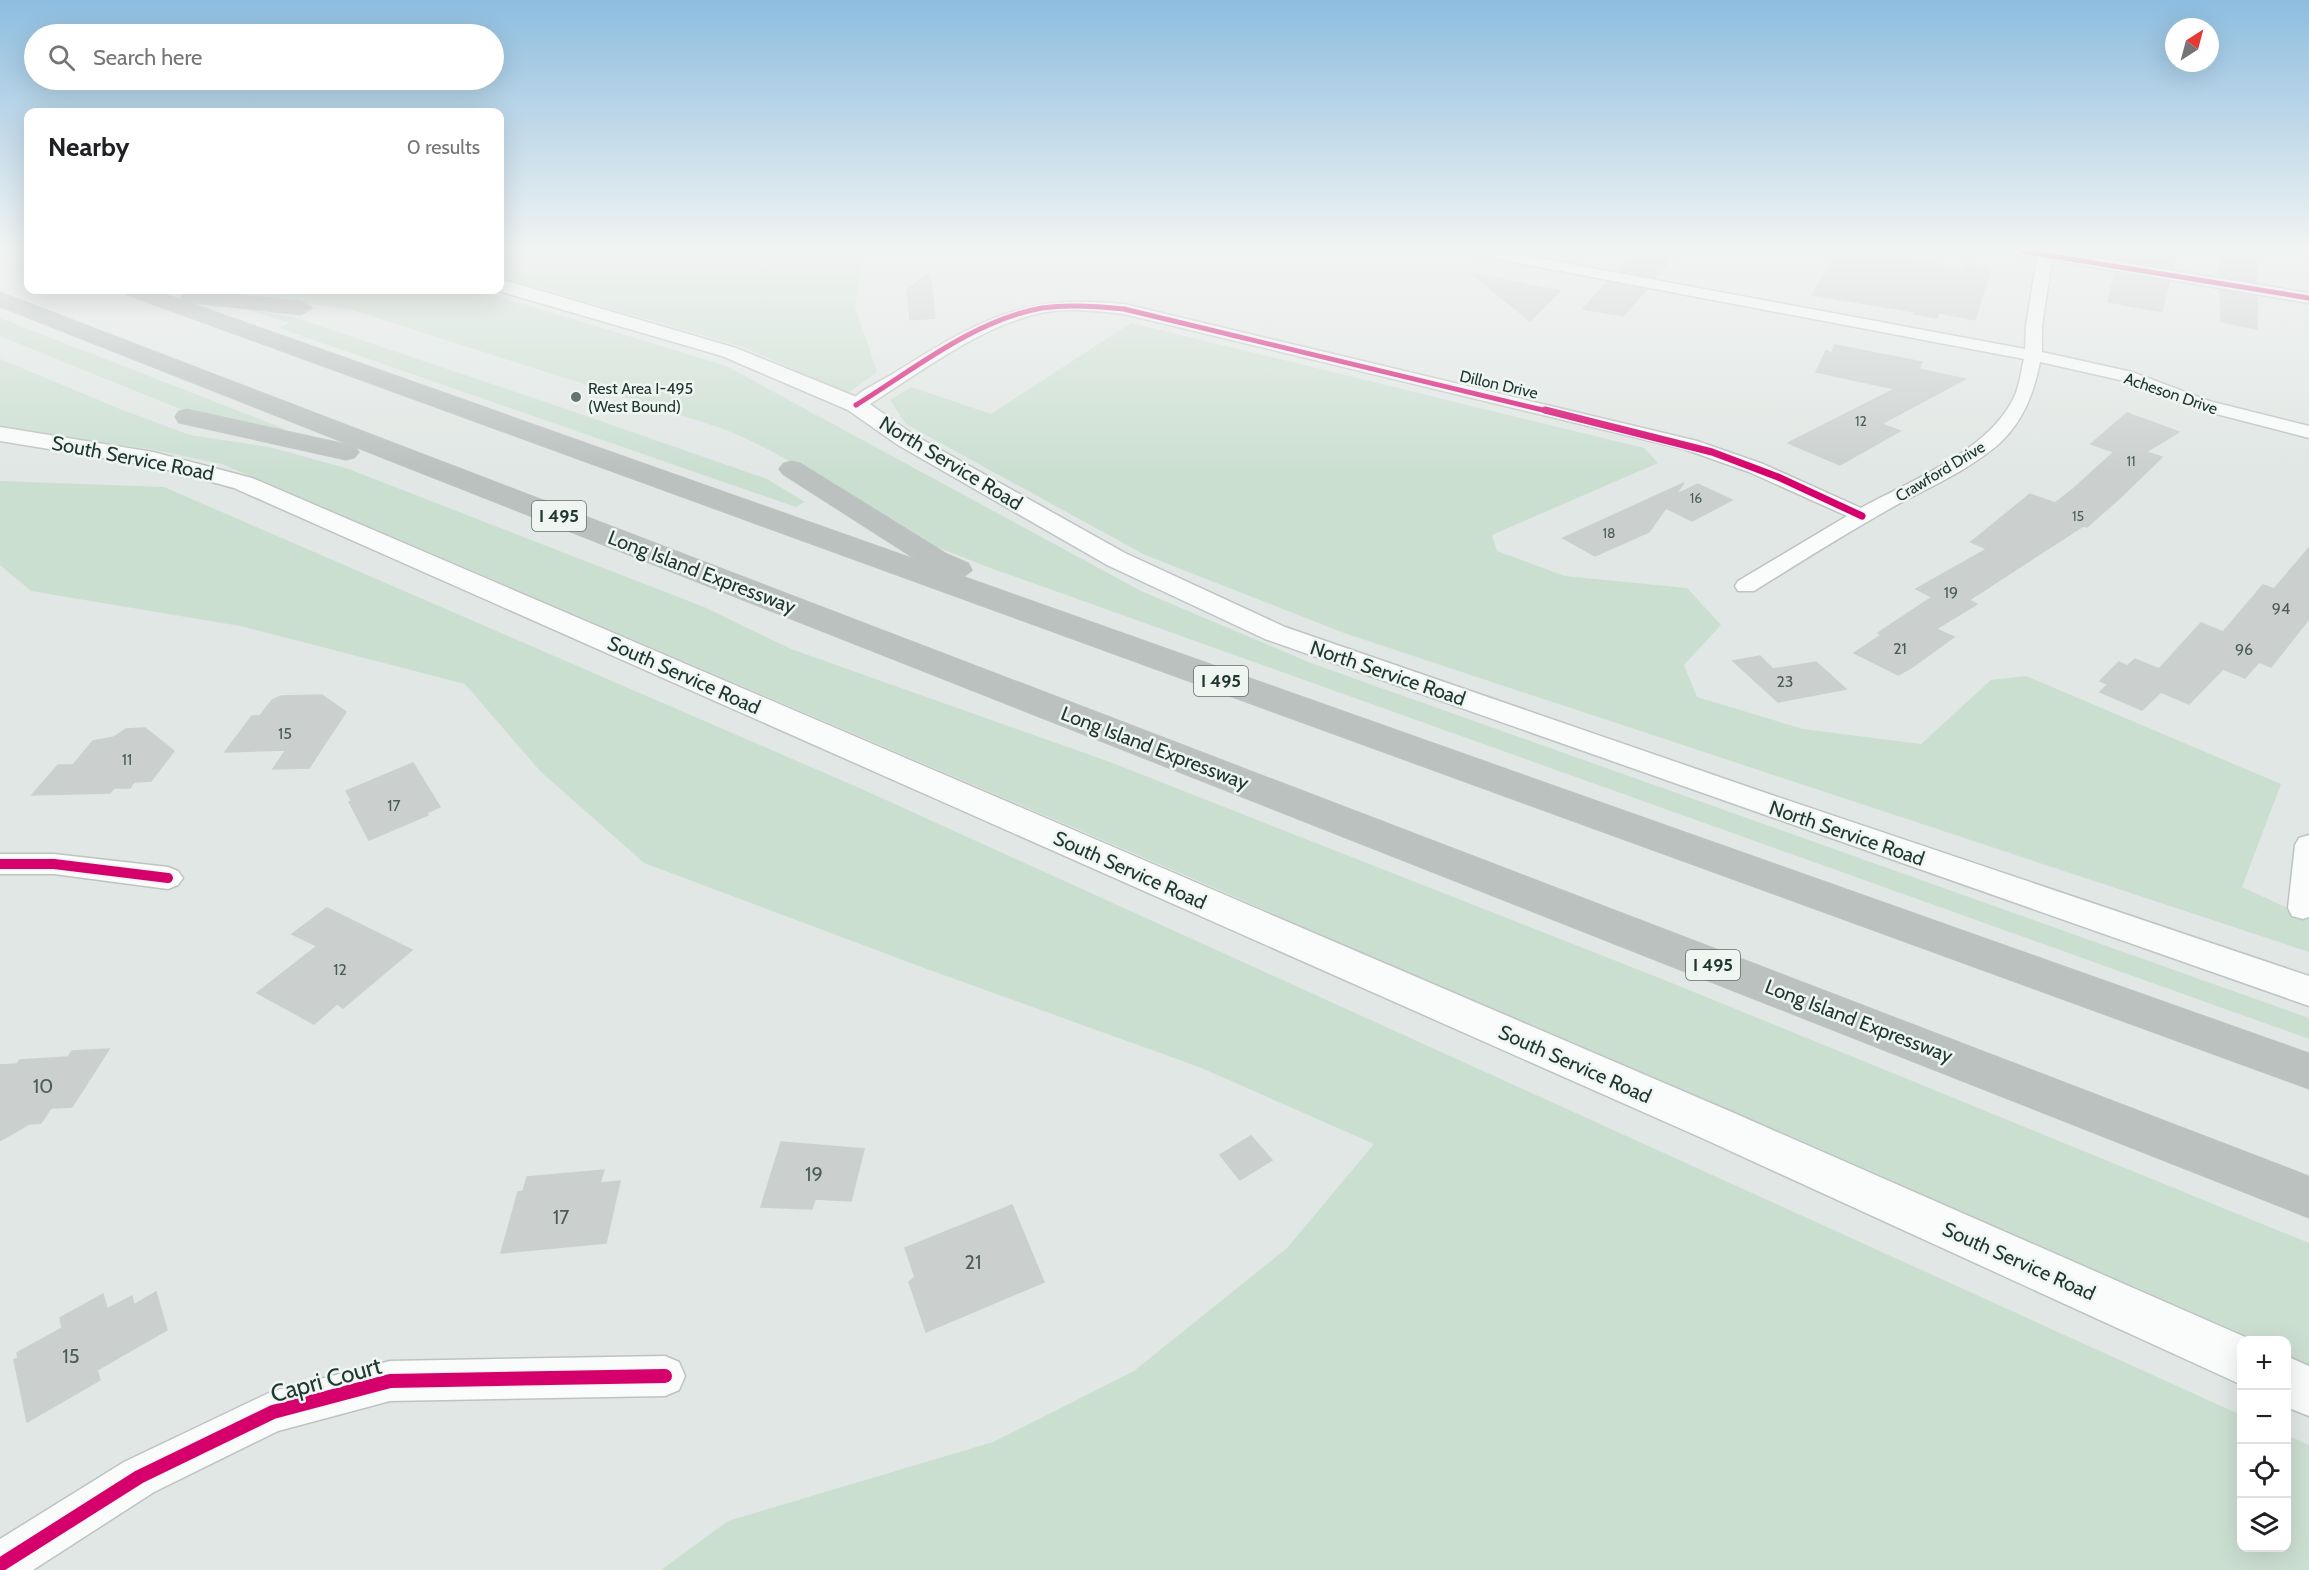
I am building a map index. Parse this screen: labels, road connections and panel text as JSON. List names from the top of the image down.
{
  "streets": {
    "highway": ["I 495", "Long Island Expressway"],
    "main road": ["South Service Road", "North Service Road"],
    "street": [
      "Dillon Drive",
      "Acheson Drive",
      "Crawford Drive",
      "Capri Court"
    ]
  },
  "crossings": [
    ["Dillon Drive", "North Service Road"],
    ["Dillon Drive", "Crawford Drive"],
    ["Acheson Drive", "Crawford Drive"]
  ],
  "places": ["Rest Area I-495 (West Bound)"],
  "house_numbers": [
    "12",
    "11",
    "16",
    "15",
    "18",
    "19",
    "94",
    "21",
    "96",
    "23",
    "15",
    "11",
    "17",
    "12",
    "10",
    "19",
    "17",
    "21",
    "15"
  ],
  "north": "top right",
  "page": {
    "search": "Search here",
    "heading": ["Nearby", "0 results"],
    "map_buttons": ["+", "−"]
  }
}
